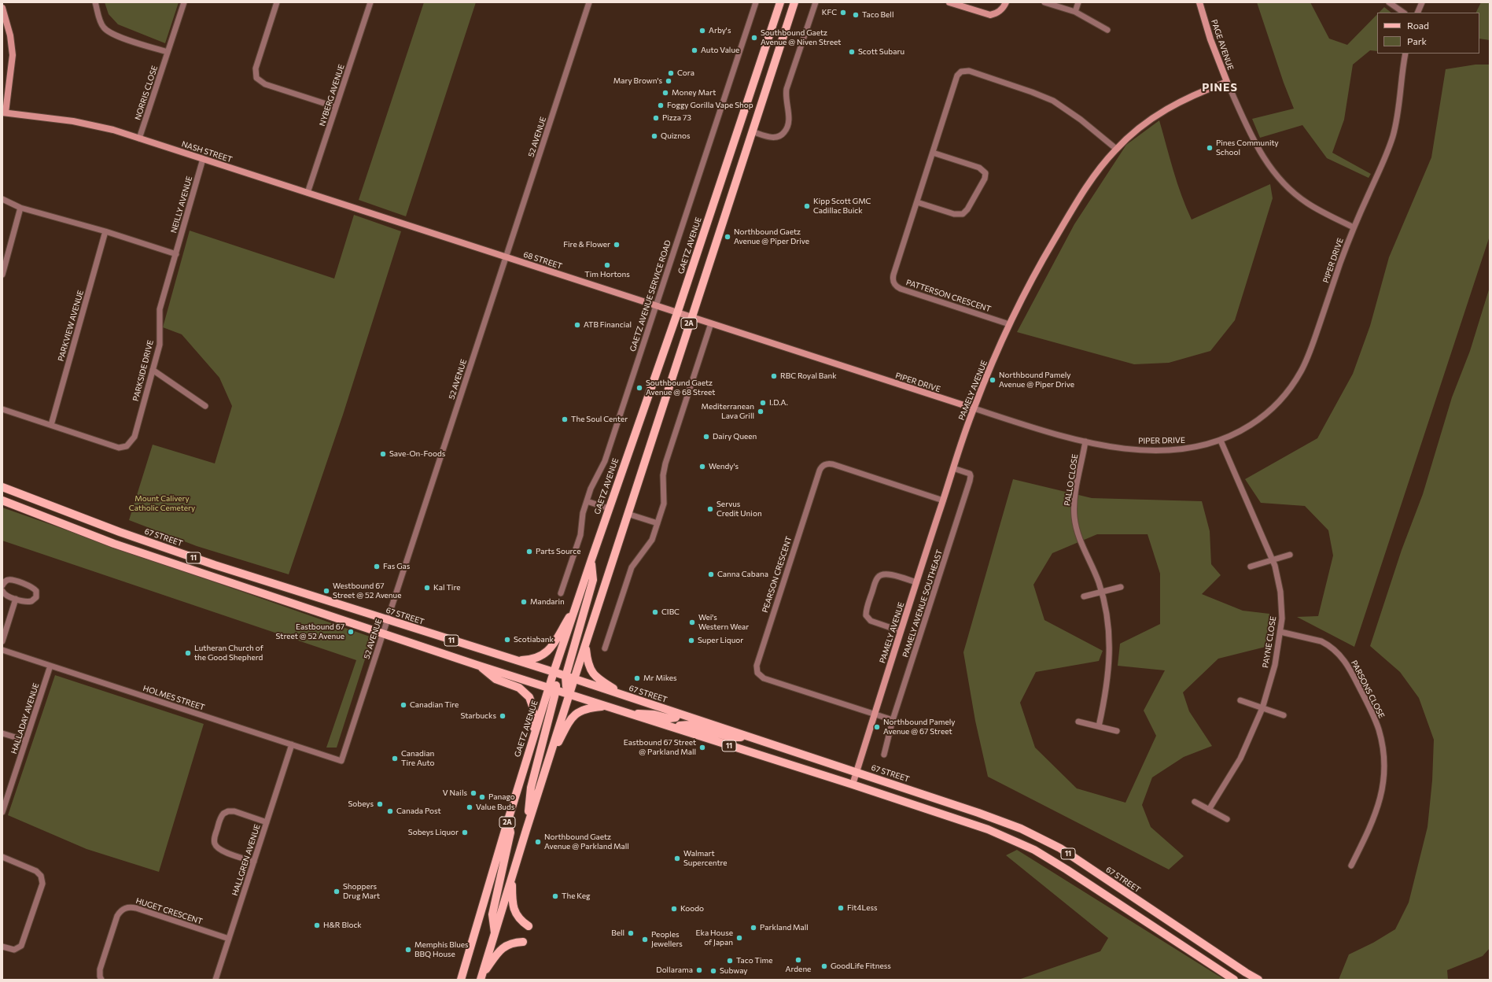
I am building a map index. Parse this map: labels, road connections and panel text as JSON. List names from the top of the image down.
{
  "streets": {
    "main road": [
      "GAETZ AVENUE",
      "2A",
      "67 STREET",
      "11"
    ],
    "street": [
      "PAGE AVENUE",
      "NORRIS CLOSE",
      "NYBERG AVENUE",
      "52 AVENUE",
      "NASH STREET",
      "NEILLY AVENUE",
      "68 STREET",
      "PIPER DRIVE",
      "GAETZ AVENUE SERVICE ROAD",
      "PATTERSON CRESCENT",
      "PARKVIEW AVENUE",
      "PARKSIDE DRIVE",
      "PAMELY AVENUE",
      "PALLO CLOSE",
      "PEARSON CRESCENT",
      "PAMELY AVENUE SOUTHEAST",
      "PAYNE CLOSE",
      "PARSONS CLOSE",
      "HOLMES STREET",
      "HALLADAY AVENUE",
      "HALLGREN AVENUE",
      "HUGET CRESCENT"
    ]
  },
  "crossings": [
    ["PAGE AVENUE", "PIPER DRIVE"],
    ["PAGE AVENUE", "PAMELY AVENUE"],
    ["NORRIS CLOSE", "NASH STREET"],
    ["NYBERG AVENUE", "NASH STREET"],
    ["52 AVENUE", "68 STREET"],
    ["52 AVENUE", "67 STREET"],
    ["52 AVENUE", "11"],
    ["52 AVENUE", "HOLMES STREET"],
    ["NASH STREET", "NEILLY AVENUE"],
    ["NASH STREET", "68 STREET"],
    ["NEILLY AVENUE", "PARKSIDE DRIVE"],
    ["GAETZ AVENUE", "68 STREET"],
    ["GAETZ AVENUE", "PIPER DRIVE"],
    ["GAETZ AVENUE", "67 STREET"],
    ["GAETZ AVENUE", "11"],
    ["68 STREET", "PIPER DRIVE"],
    ["68 STREET", "GAETZ AVENUE SERVICE ROAD"],
    ["PIPER DRIVE", "2A"],
    ["PIPER DRIVE", "PAMELY AVENUE"],
    ["PIPER DRIVE", "PALLO CLOSE"],
    ["PIPER DRIVE", "PAYNE CLOSE"],
    ["PATTERSON CRESCENT", "PAMELY AVENUE"],
    ["2A", "67 STREET"],
    ["2A", "11"],
    ["PARKVIEW AVENUE", "PARKSIDE DRIVE"],
    ["PAMELY AVENUE", "67 STREET"],
    ["PAMELY AVENUE", "11"],
    ["PAMELY AVENUE", "PEARSON CRESCENT"],
    ["PAMELY AVENUE", "PAMELY AVENUE SOUTHEAST"],
    ["PEARSON CRESCENT", "PAMELY AVENUE SOUTHEAST"],
    ["PAYNE CLOSE", "PARSONS CLOSE"],
    ["HOLMES STREET", "HALLADAY AVENUE"],
    ["HOLMES STREET", "HALLGREN AVENUE"],
    ["HALLGREN AVENUE", "HUGET CRESCENT"]
  ],
  "districts": ["PINES"],
  "parks": ["Mount Calivery Catholic Cemetery"],
  "places": [
    "KFC",
    "Taco Bell",
    "Arby's",
    "Southbound Gaetz Avenue @ Niven Street",
    "Auto Value",
    "Scott Subaru",
    "Cora",
    "Mary Brown's",
    "Money Mart",
    "Foggy Gorilla Vape Shop",
    "Pizza 73",
    "Quiznos",
    "Pines Community School",
    "Kipp Scott GMC Cadillac Buick",
    "Northbound Gaetz Avenue @ Piper Drive",
    "Fire & Flower",
    "Tim Hortons",
    "ATB Financial",
    "RBC Royal Bank",
    "Northbound Pamely Avenue @ Piper Drive",
    "Southbound Gaetz Avenue @ 68 Street",
    "I.D.A.",
    "Mediterranean Lava Grill",
    "The Soul Center",
    "Dairy Queen",
    "Save-On-Foods",
    "Wendy's",
    "Servus Credit Union",
    "Parts Source",
    "Fas Gas",
    "Canna Cabana",
    "Kal Tire",
    "Westbound 67 Street @ 52 Avenue",
    "Mandarin",
    "CIBC",
    "Wei's Western Wear",
    "Eastbound 67 Street @ 52 Avenue",
    "Scotiabank",
    "Super Liquor",
    "Lutheran Church of the Good Shepherd",
    "Mr Mikes",
    "Canadian Tire",
    "Starbucks",
    "Northbound Pamely Avenue @ 67 Street",
    "Eastbound 67 Street @ Parkland Mall",
    "Canadian Tire Auto",
    "V Nails",
    "Panago",
    "Sobeys",
    "Value Buds",
    "Canada Post",
    "Sobeys Liquor",
    "Northbound Gaetz Avenue @ Parkland Mall",
    "Walmart Supercentre",
    "Shoppers Drug Mart",
    "The Keg",
    "Fit4Less",
    "Koodo",
    "H&R Block",
    "Parkland Mall",
    "Bell",
    "Eka House of Japan",
    "Peoples Jewellers",
    "Memphis Blues BBQ House",
    "Ardene",
    "Taco Time",
    "GoodLife Fitness",
    "Dollarama",
    "Subway"
  ],
  "legend": ["Road", "Park"]
}
